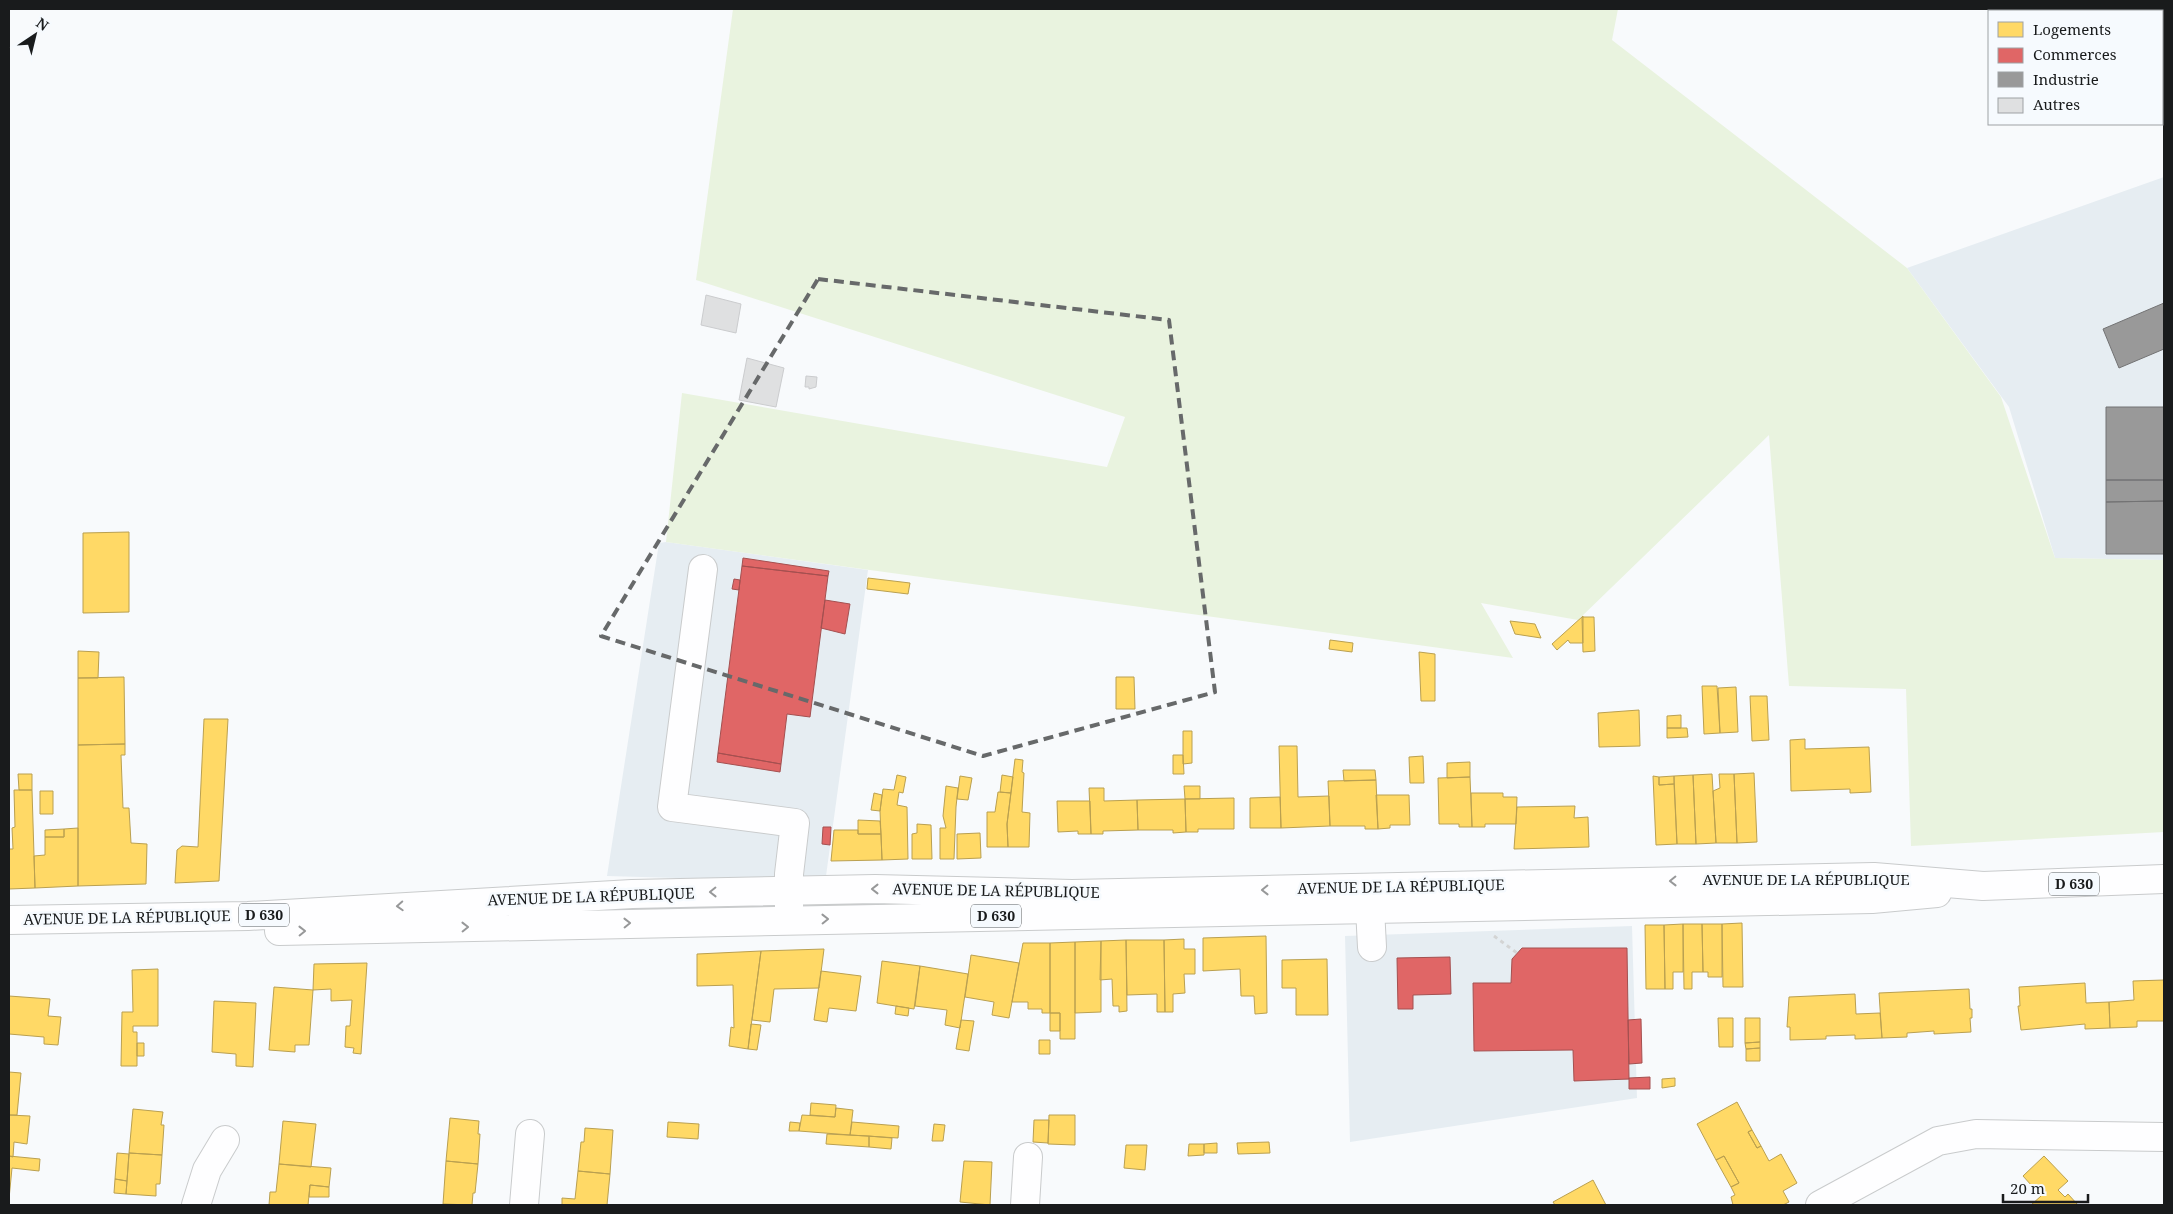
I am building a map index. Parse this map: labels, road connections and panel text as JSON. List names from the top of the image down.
{
  "streets": {
    "main road": ["AVENUE DE LA RÉPUBLIQUE", "D 630"]
  },
  "legend": [
    "Logements",
    "Commerces",
    "Industrie",
    "Autres"
  ],
  "scale_bar": "20 m",
  "north": "top right"
}
